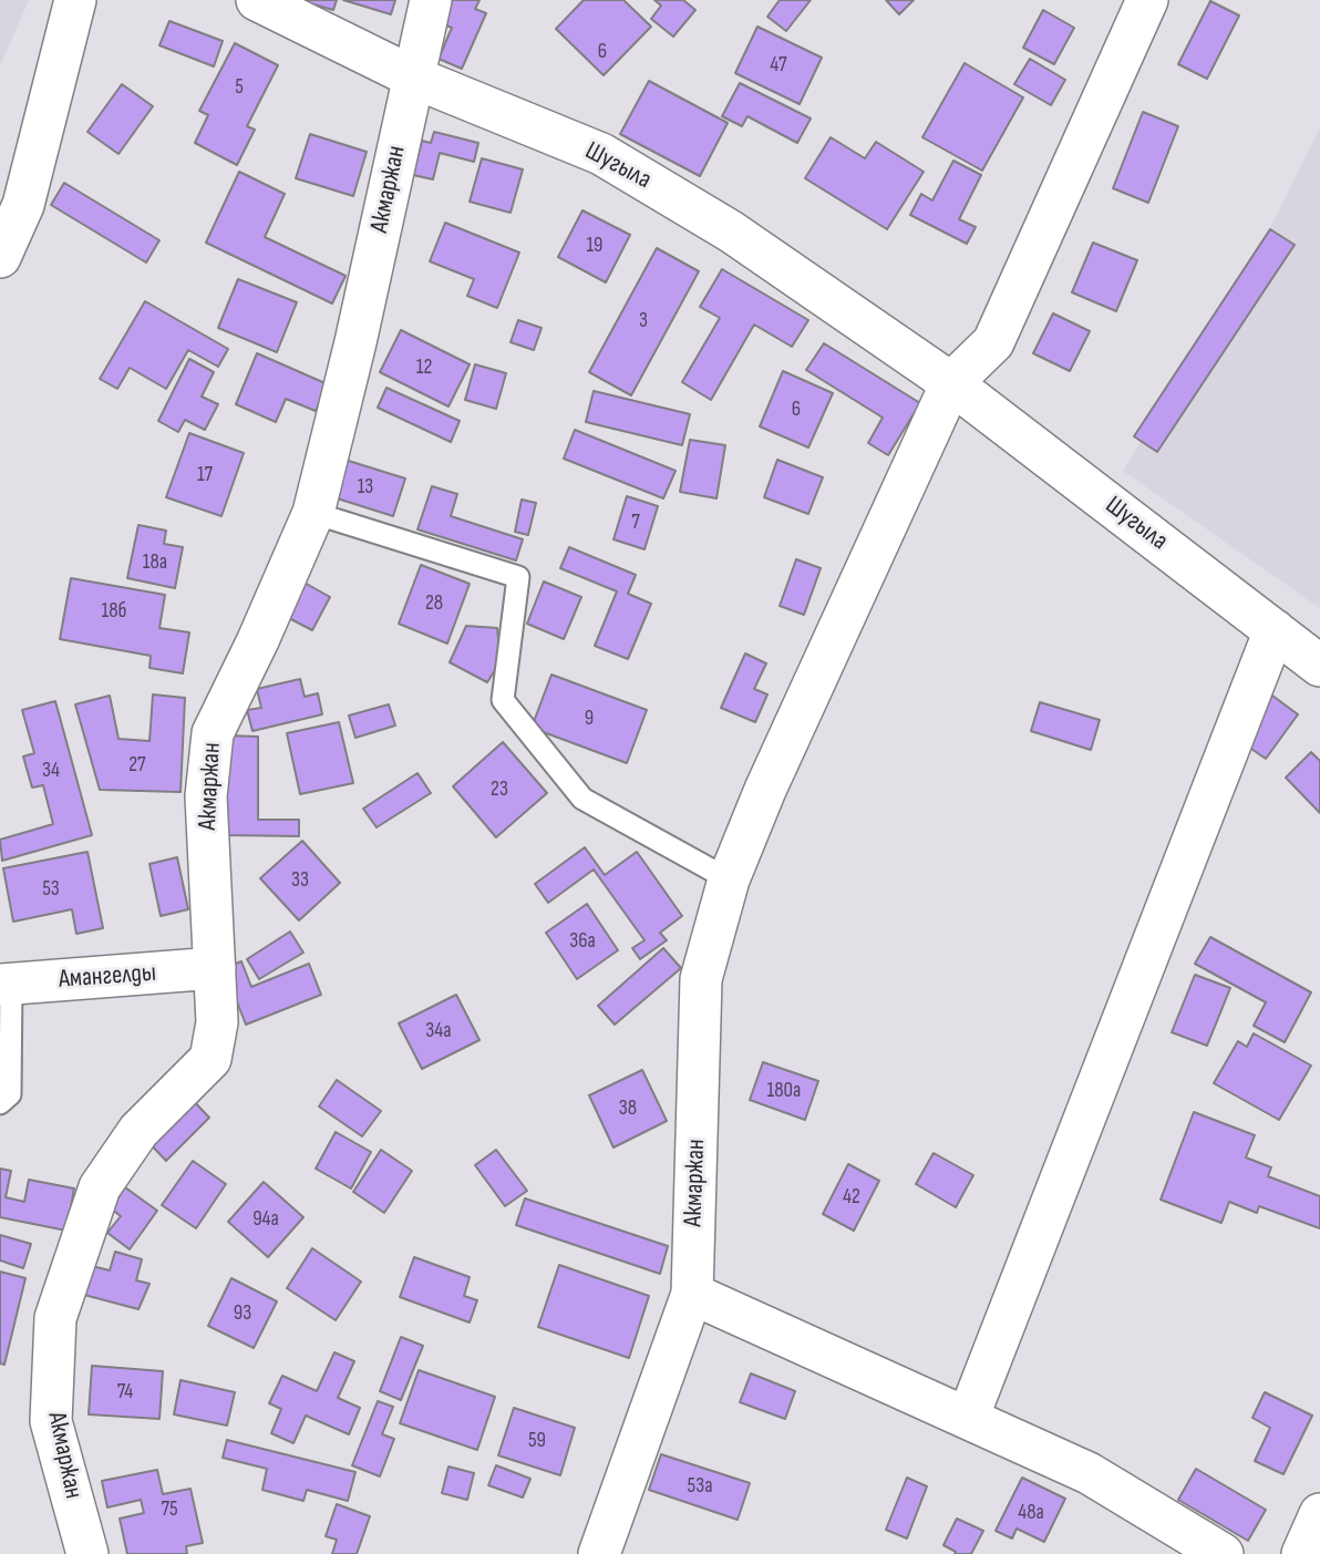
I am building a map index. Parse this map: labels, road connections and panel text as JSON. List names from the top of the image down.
{
  "streets": {
    "street": ["Шугыла", "Акмаржан", "Амангелды"]
  },
  "crossings": [
    ["Шугыла", "Акмаржан"],
    ["Акмаржан", "Амангелды"]
  ],
  "house_numbers": [
    "6",
    "47",
    "5",
    "19",
    "3",
    "12",
    "6",
    "17",
    "13",
    "7",
    "18а",
    "28",
    "18б",
    "9",
    "27",
    "34",
    "23",
    "33",
    "53",
    "36а",
    "34а",
    "180а",
    "38",
    "42",
    "94а",
    "93",
    "74",
    "59",
    "53а",
    "75",
    "48а"
  ]
}
